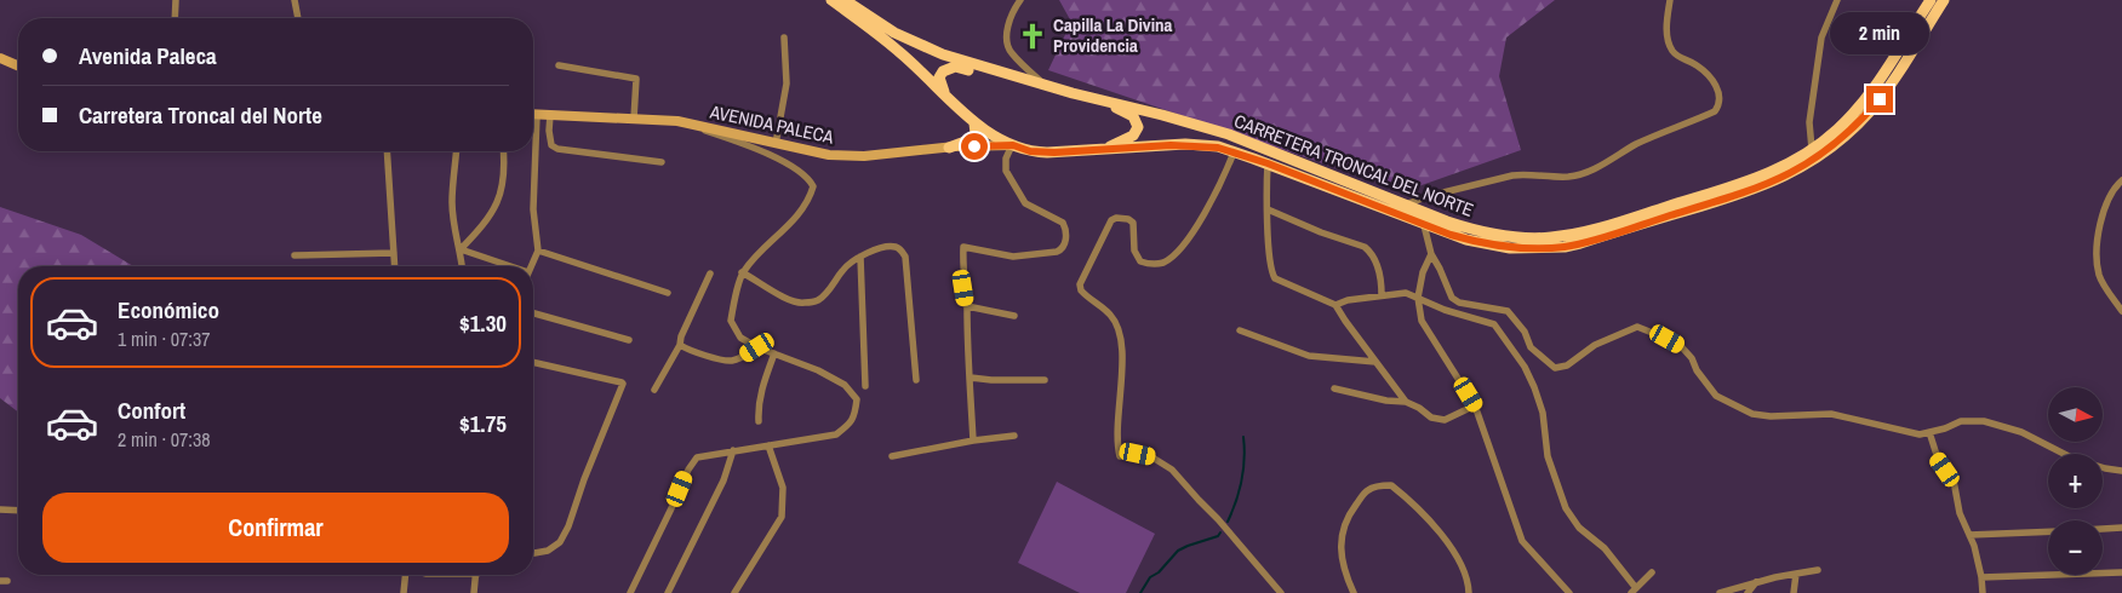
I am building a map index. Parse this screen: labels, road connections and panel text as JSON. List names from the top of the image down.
{
  "streets": {
    "main road": ["AVENIDA PALECA", "CARRETERA TRONCAL DEL NORTE"]
  },
  "crossings": [
    ["AVENIDA PALECA", "CARRETERA TRONCAL DEL NORTE"]
  ],
  "places": {
    "church": ["Capilla La Divina Providencia"]
  },
  "north": "right",
  "page": {
    "bubble": "2 min",
    "banner": ["Avenida Paleca", "Carretera Troncal del Norte"],
    "list": [
      {
        "name": "Económico",
        "note": "1 min · 07:37",
        "value": "$1.30"
      },
      {
        "name": "Confort",
        "note": "2 min · 07:38",
        "value": "$1.75"
      }
    ],
    "map_buttons": ["+", "−"],
    "buttons": "Confirmar"
  }
}
